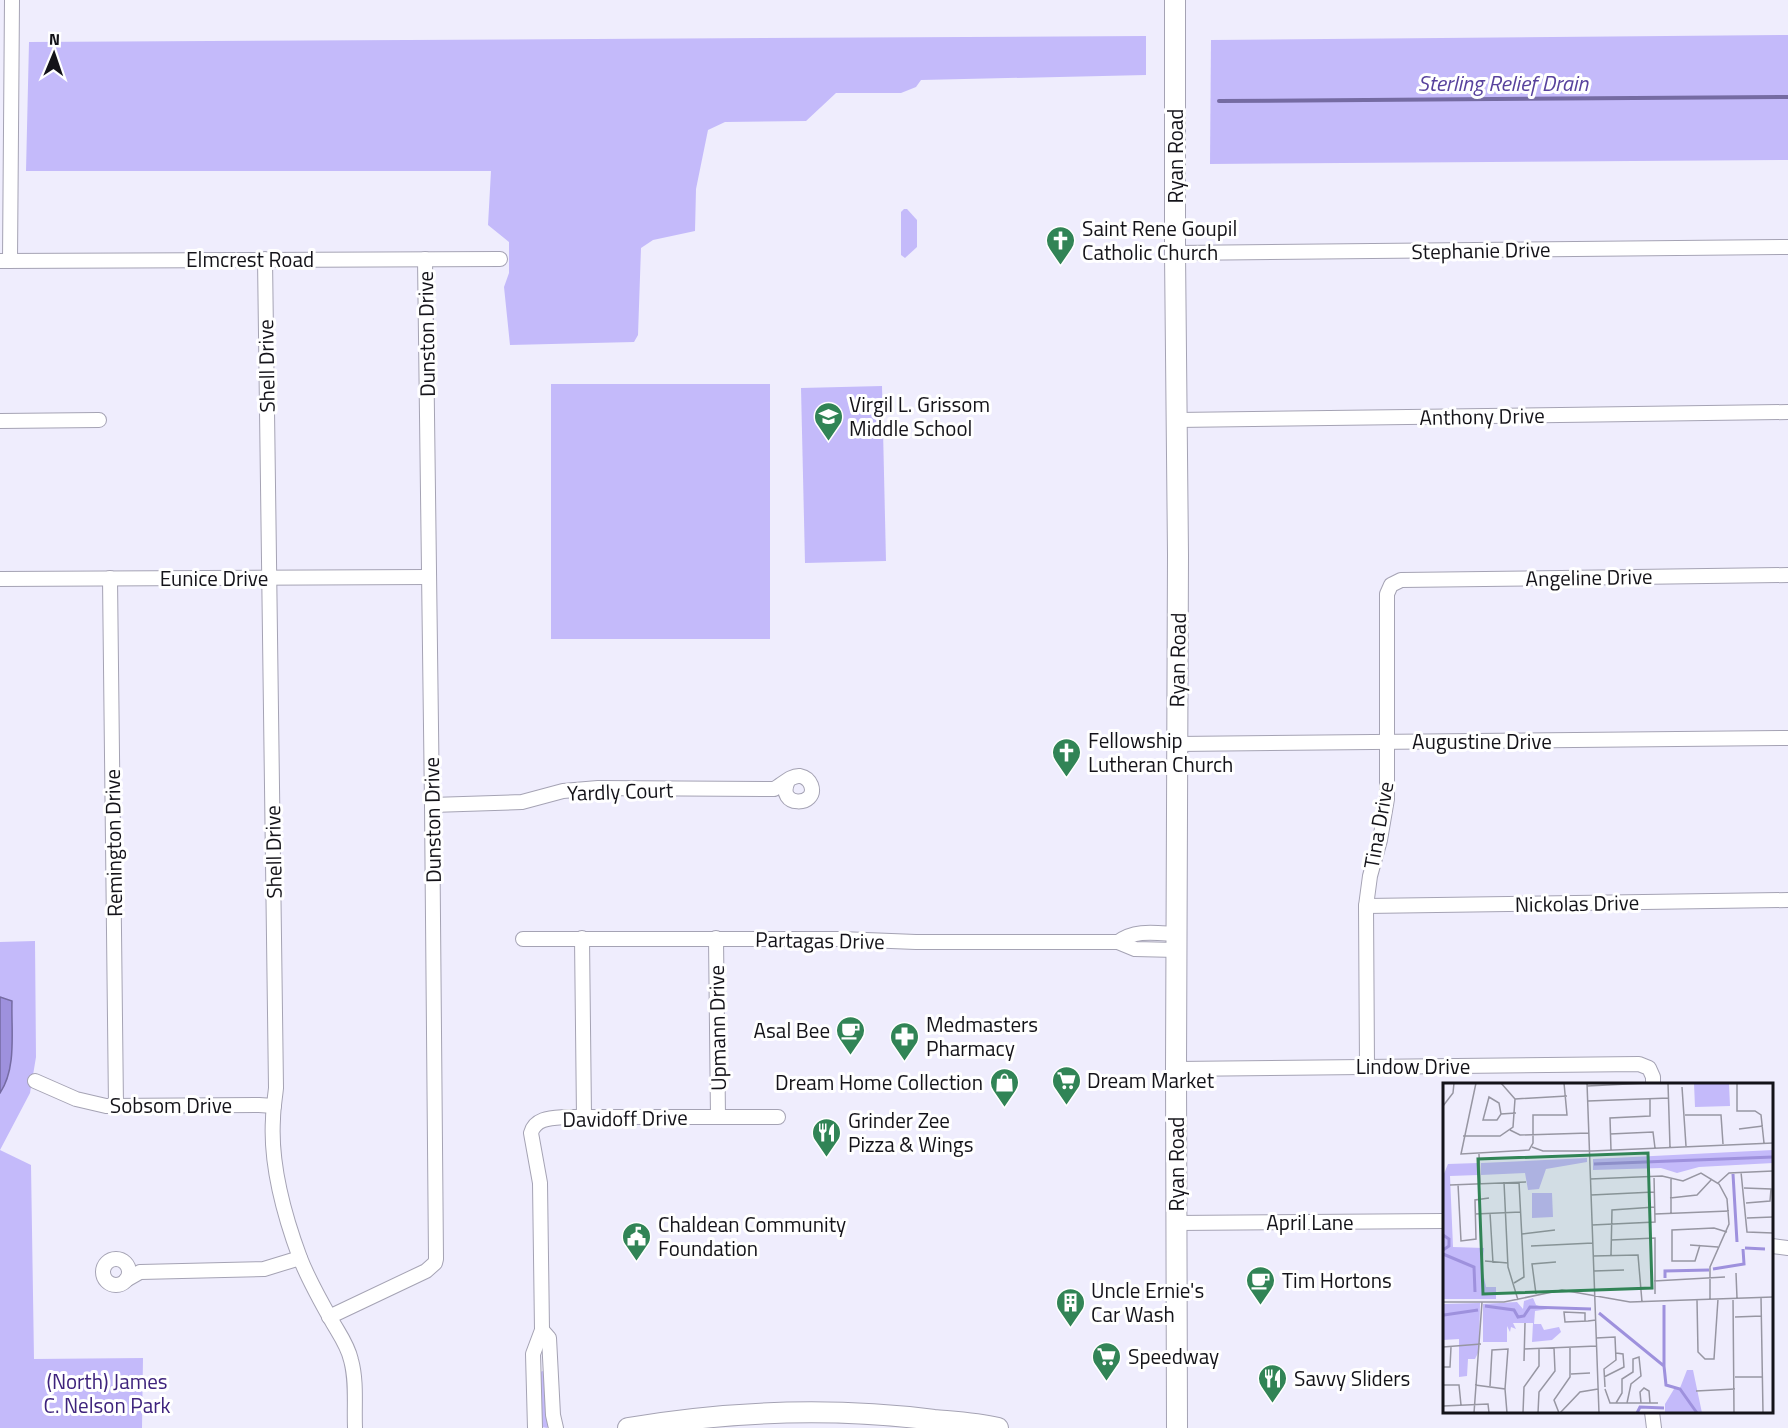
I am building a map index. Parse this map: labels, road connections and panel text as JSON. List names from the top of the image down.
{
  "streets": {
    "main road": ["Ryan Road"],
    "street": [
      "Stephanie Drive",
      "Elmcrest Road",
      "Dunston Drive",
      "Shell Drive",
      "Anthony Drive",
      "Angeline Drive",
      "Eunice Drive",
      "Augustine Drive",
      "Yardly Court",
      "Tina Drive",
      "Remington Drive",
      "Nickolas Drive",
      "Partagas Drive",
      "Upmann Drive",
      "Lindow Drive",
      "Sobsom Drive",
      "Davidoff Drive",
      "April Lane"
    ]
  },
  "crossings": [
    ["Ryan Road", "Stephanie Drive"],
    ["Ryan Road", "Anthony Drive"],
    ["Ryan Road", "Augustine Drive"],
    ["Ryan Road", "Partagas Drive"],
    ["Ryan Road", "Lindow Drive"],
    ["Ryan Road", "April Lane"],
    ["Elmcrest Road", "Dunston Drive"],
    ["Elmcrest Road", "Shell Drive"],
    ["Dunston Drive", "Shell Drive"],
    ["Dunston Drive", "Eunice Drive"],
    ["Dunston Drive", "Yardly Court"],
    ["Shell Drive", "Eunice Drive"],
    ["Shell Drive", "Sobsom Drive"],
    ["Angeline Drive", "Tina Drive"],
    ["Eunice Drive", "Remington Drive"],
    ["Augustine Drive", "Tina Drive"],
    ["Tina Drive", "Nickolas Drive"],
    ["Tina Drive", "Lindow Drive"],
    ["Remington Drive", "Sobsom Drive"],
    ["Partagas Drive", "Upmann Drive"],
    ["Upmann Drive", "Davidoff Drive"]
  ],
  "water": ["Sterling Relief Drain"],
  "parks": ["(North) James C. Nelson Park"],
  "places": {
    "church": ["Saint Rene Goupil Catholic Church", "Fellowship Lutheran Church"],
    "school or university": ["Virgil L. Grissom Middle School"],
    "cafe": ["Asal Bee", "Tim Hortons"],
    "pharmacy": ["Medmasters Pharmacy"],
    "supermarket": ["Dream Market", "Speedway"],
    "shop": ["Dream Home Collection"],
    "restaurant": ["Grinder Zee Pizza & Wings", "Savvy Sliders"],
    "public building": ["Chaldean Community Foundation"],
    "building": ["Uncle Ernie's Car Wash"]
  },
  "north": "top"
}
